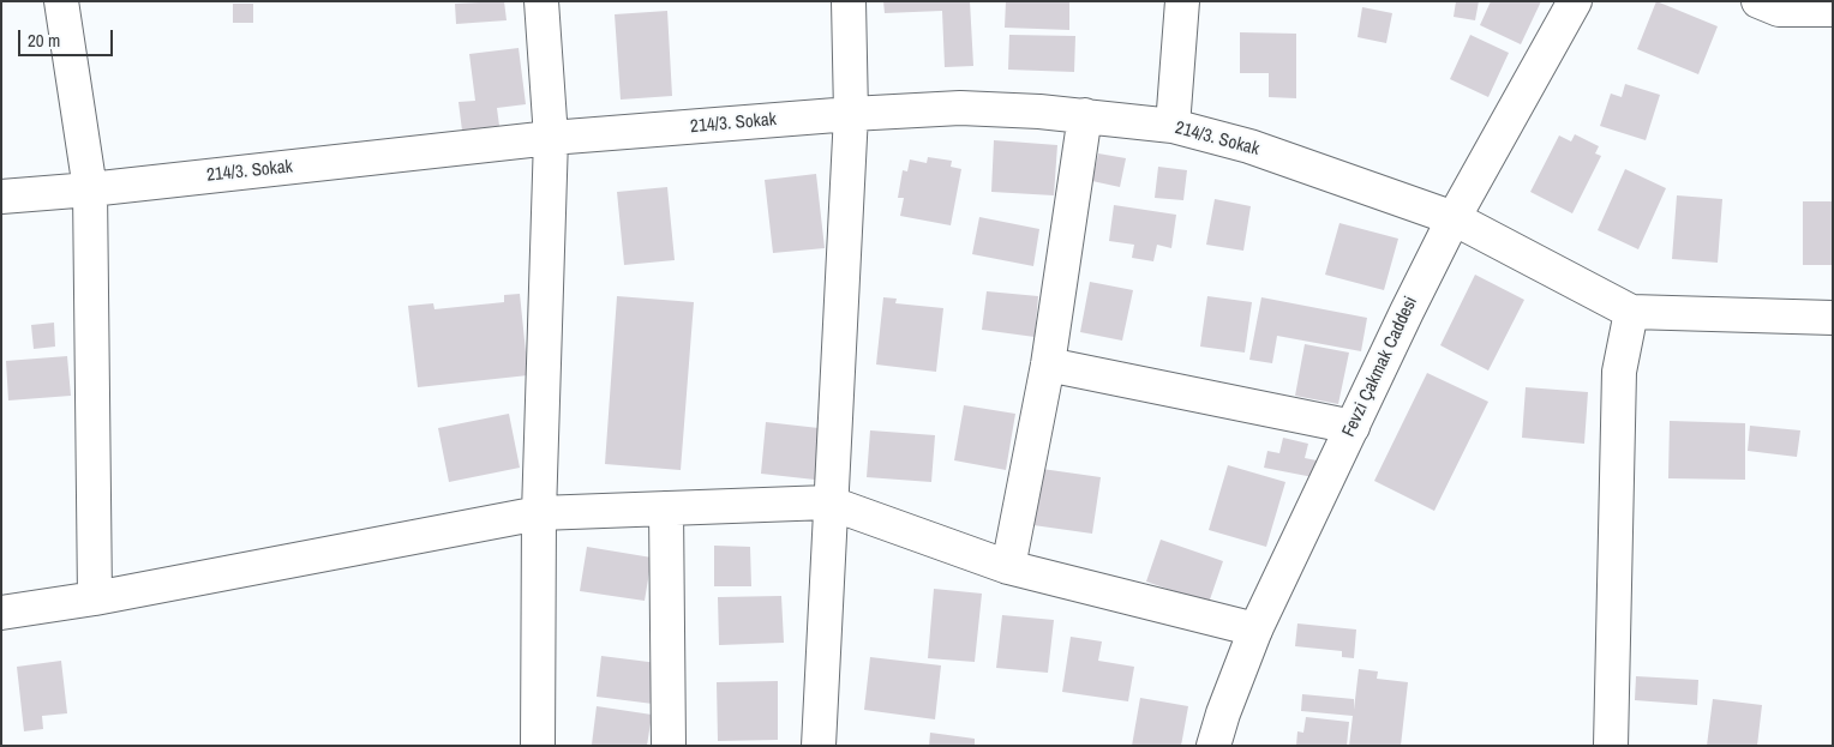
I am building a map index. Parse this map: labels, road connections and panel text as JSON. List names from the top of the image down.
{
  "streets": {
    "street": ["214/3. Sokak", "Fevzi Çakmak Caddesi"]
  },
  "crossings": [
    ["214/3. Sokak", "Fevzi Çakmak Caddesi"]
  ],
  "scale_bar": "20 m"
}
